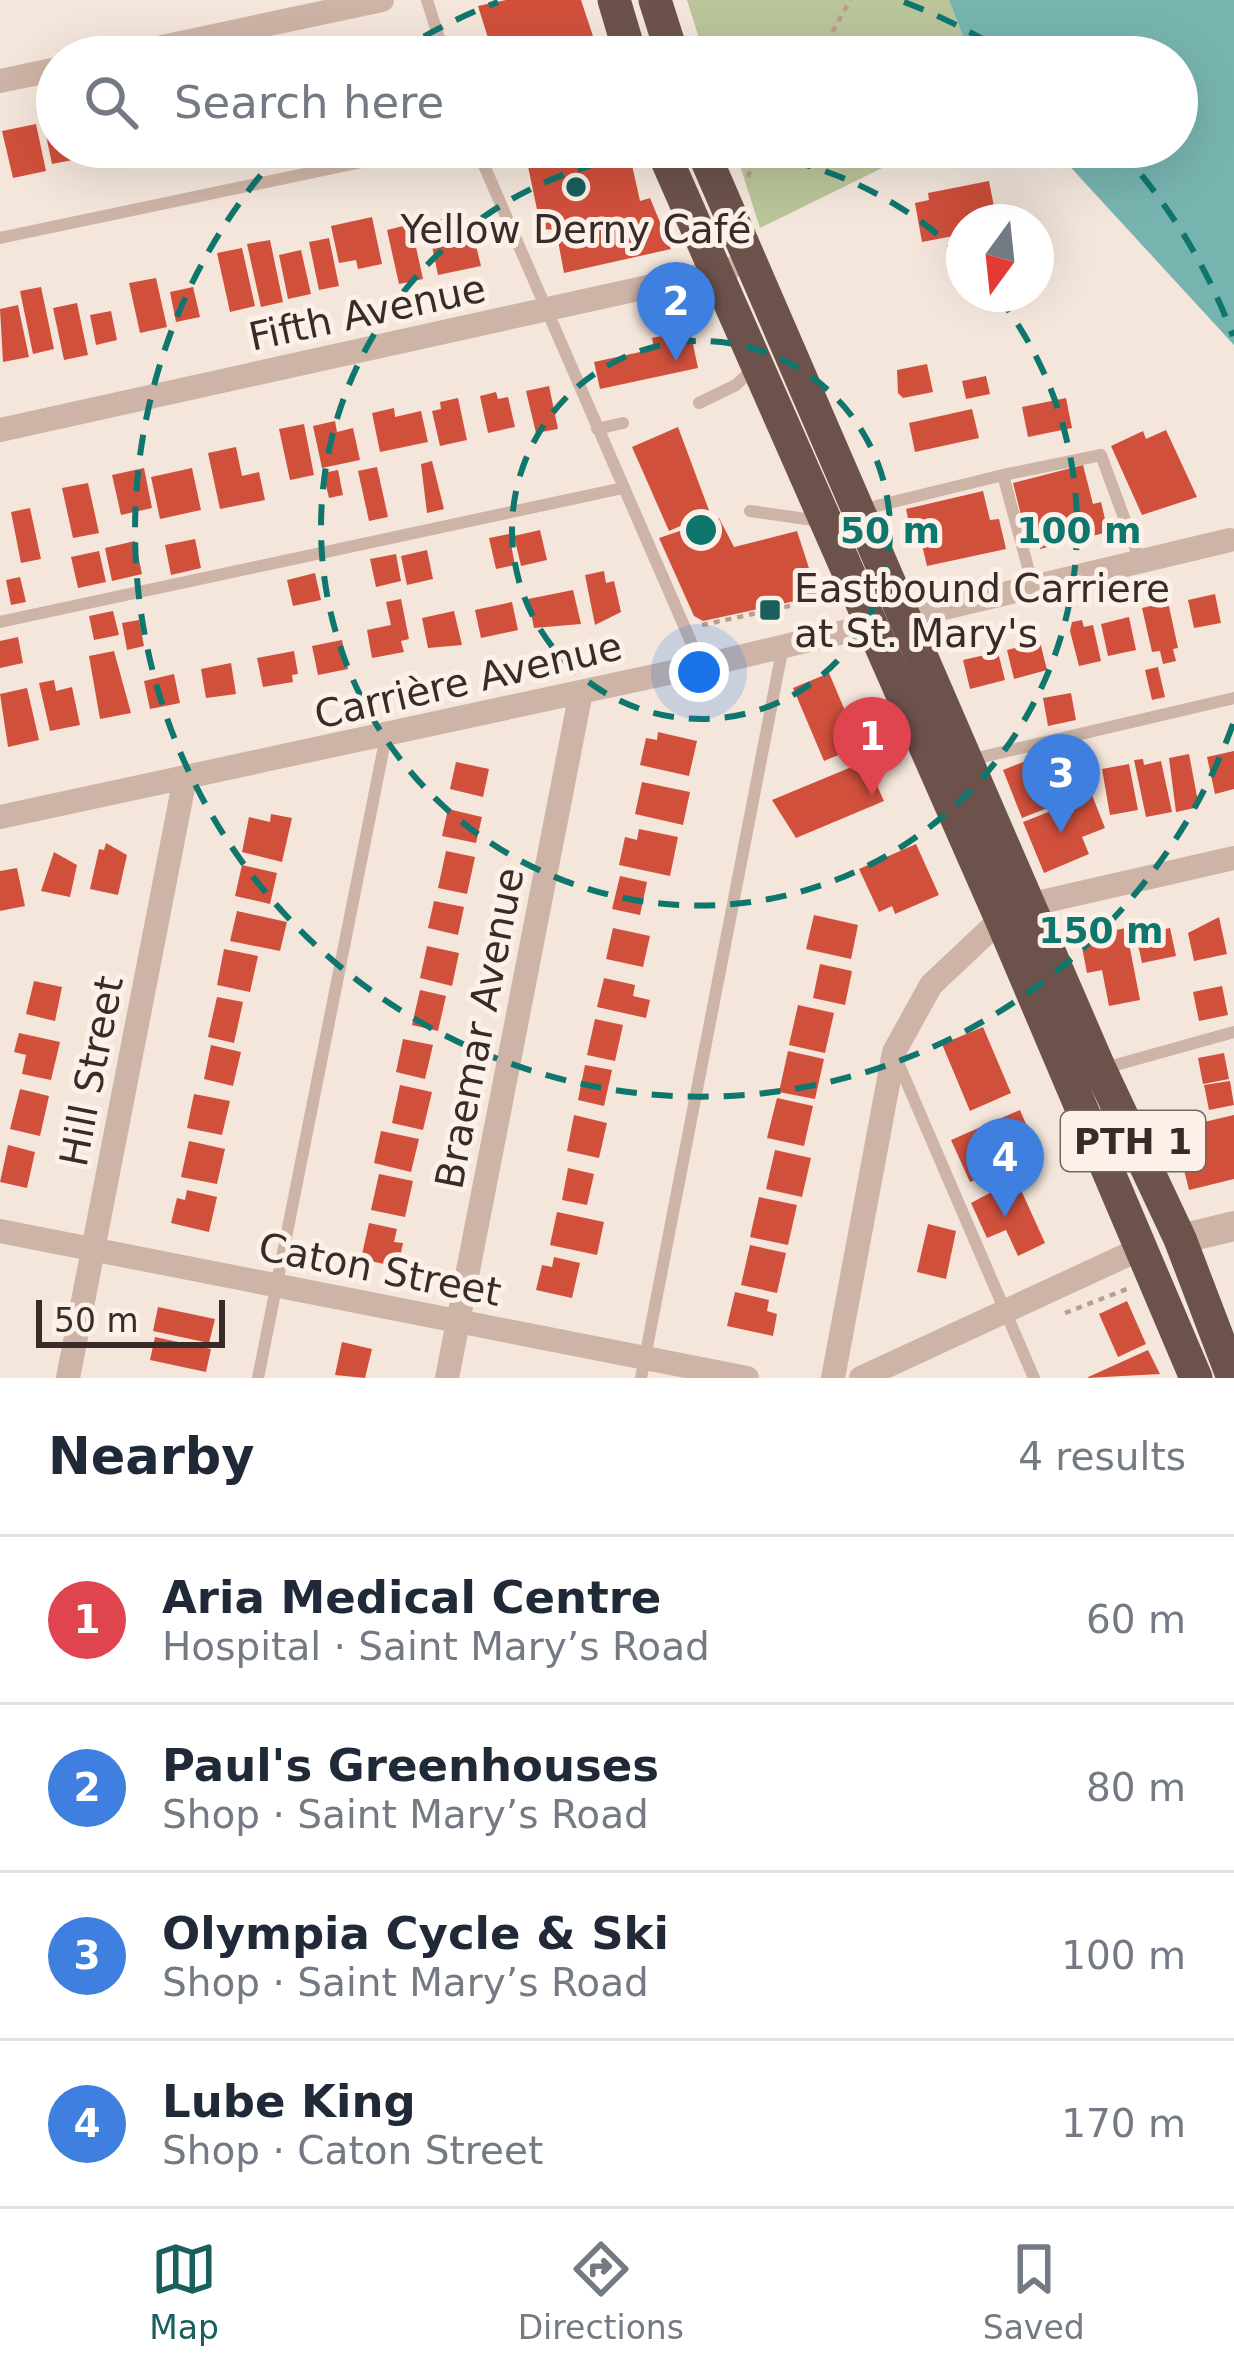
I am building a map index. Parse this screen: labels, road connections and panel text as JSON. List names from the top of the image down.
{
  "streets": {
    "highway": ["PTH 1"],
    "street": [
      "Fifth Avenue",
      "Carrière Avenue",
      "Braemar Avenue",
      "Hill Street",
      "Caton Street"
    ]
  },
  "crossings": [
    ["Fifth Avenue", "PTH 1"],
    ["Carrière Avenue", "Braemar Avenue"],
    ["Carrière Avenue", "Hill Street"],
    ["Carrière Avenue", "PTH 1"],
    ["Braemar Avenue", "Caton Street"],
    ["Hill Street", "Caton Street"]
  ],
  "places": {
    "other": ["Yellow Derny Café"],
    "transit": ["Eastbound Carriere at St. Mary's"]
  },
  "scale_bar": "50 m",
  "north": "bottom",
  "page": {
    "search": "Search here",
    "pins": [
      "2",
      "1",
      "3",
      "4"
    ],
    "scale": "50 m",
    "heading": ["Nearby", "4 results"],
    "list": [
      {
        "mark": "1",
        "name": "Aria Medical Centre",
        "note": "Hospital · Saint Mary’s Road",
        "value": "60 m"
      },
      {
        "mark": "2",
        "name": "Paul's Greenhouses",
        "note": "Shop · Saint Mary’s Road",
        "value": "80 m"
      },
      {
        "mark": "3",
        "name": "Olympia Cycle & Ski",
        "note": "Shop · Saint Mary’s Road",
        "value": "100 m"
      },
      {
        "mark": "4",
        "name": "Lube King",
        "note": "Shop · Caton Street",
        "value": "170 m"
      }
    ],
    "nav": ["Map", "Directions", "Saved"]
  },
  "rings": ["50 m", "100 m", "150 m"]
}
